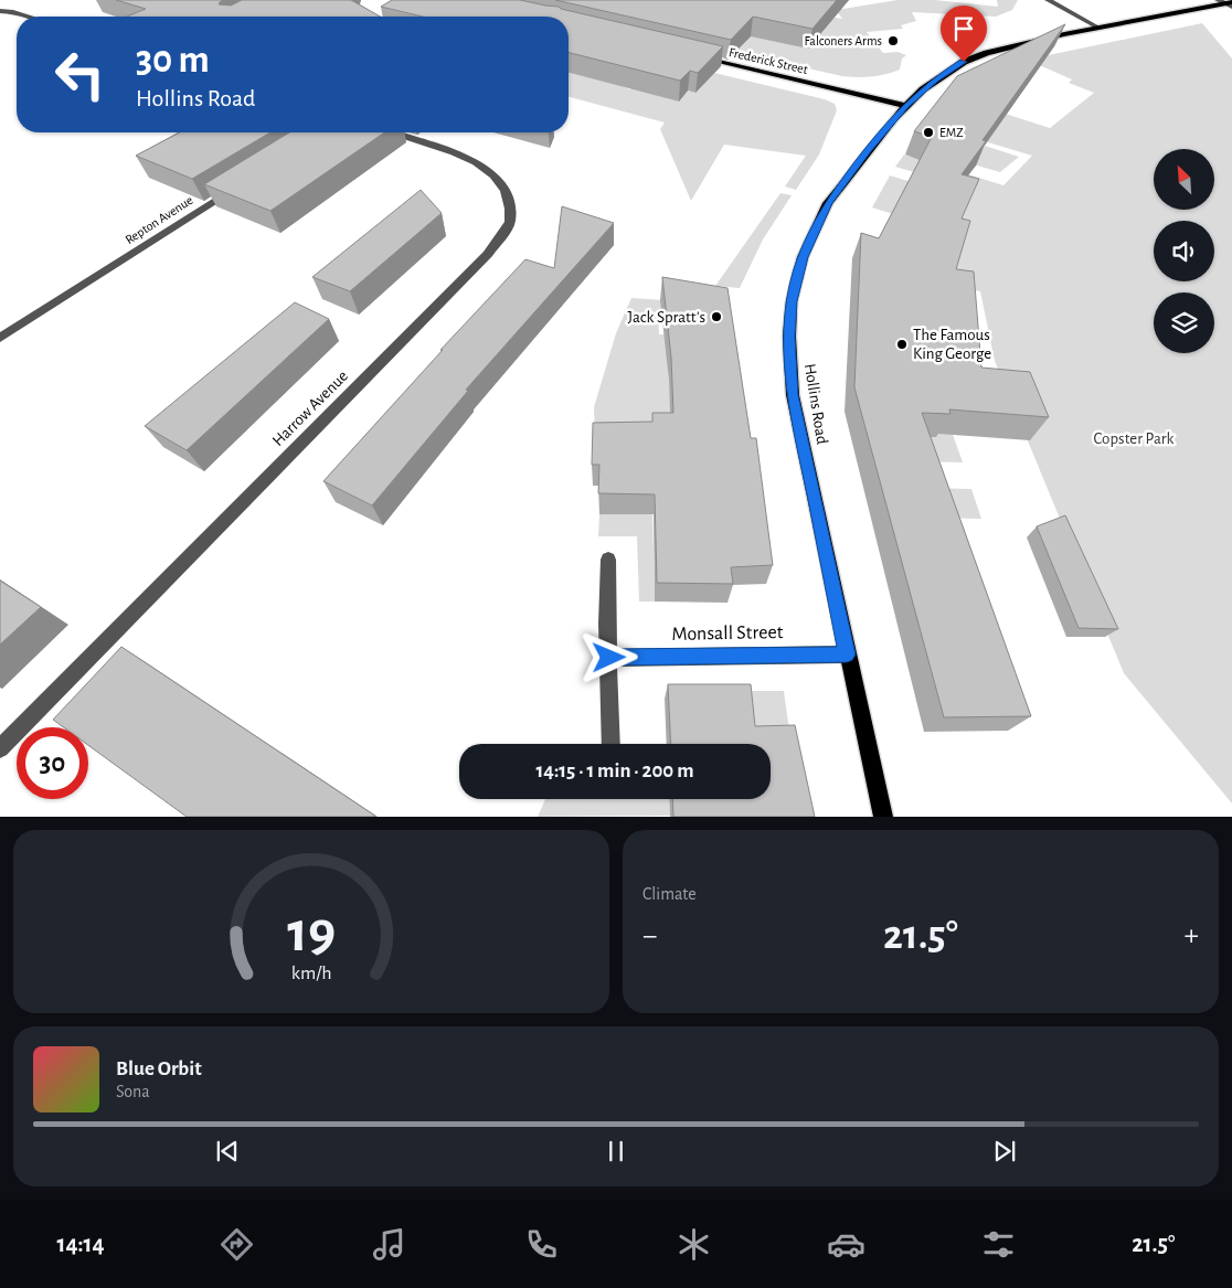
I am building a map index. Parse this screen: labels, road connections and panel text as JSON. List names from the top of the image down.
{
  "streets": {
    "main road": ["Frederick Street", "Hollins Road"],
    "street": ["Repton Avenue", "Harrow Avenue", "Monsall Street"]
  },
  "crossings": [
    ["Frederick Street", "Hollins Road"],
    ["Hollins Road", "Monsall Street"]
  ],
  "parks": ["Copster Park"],
  "places": [
    "Falconers Arms",
    "EMZ",
    "Jack Spratt's",
    "The Famous King George"
  ],
  "north": "top left",
  "page": {
    "turn": ["30 m", "Hollins Road"],
    "limit": "30",
    "trip": "14:15 · 1 min · 200 m",
    "tile": "Climate",
    "heat": ["−", "21.5°", "+"],
    "song": ["Blue Orbit", "Sona"],
    "tabs": ["14:14", "21.5°"],
    "gauge": ["19", "km/h"]
  }
}
